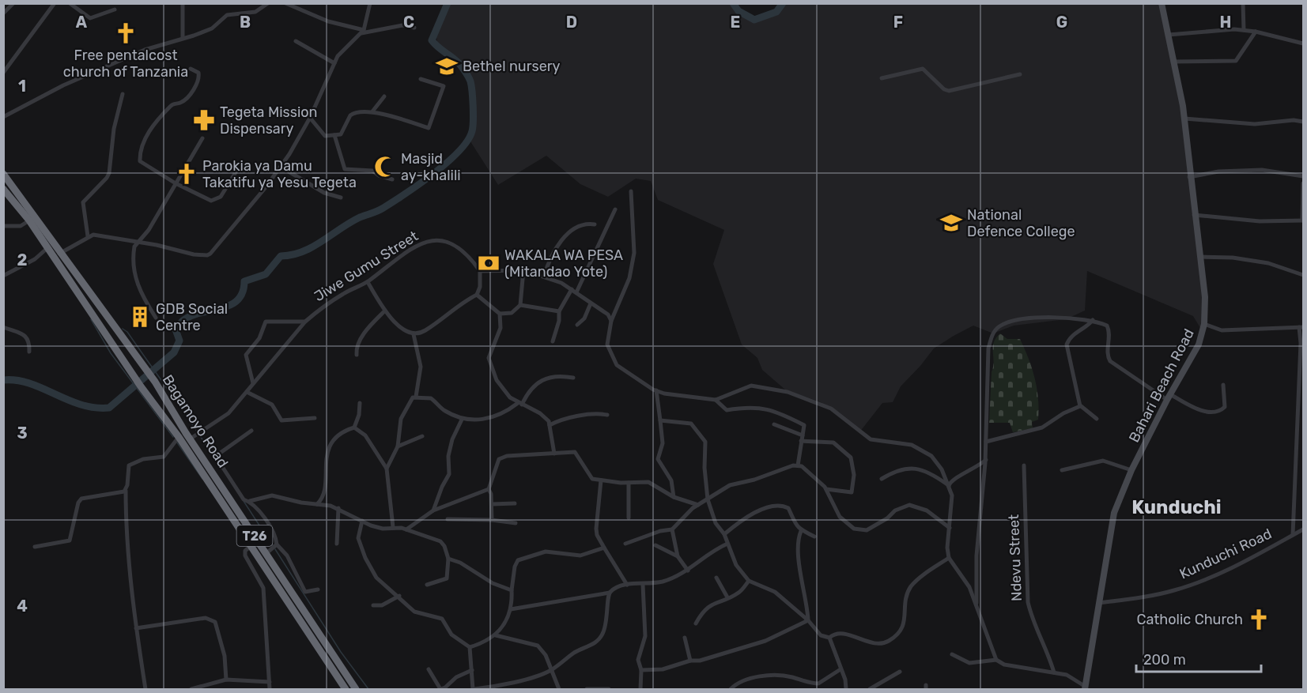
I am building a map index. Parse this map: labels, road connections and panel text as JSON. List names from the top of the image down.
{
  "streets": {
    "highway": ["Bagamoyo Road", "T26"],
    "street": [
      "Jiwe Gumu Street",
      "Bahari Beach Road",
      "Kunduchi Road",
      "Ndevu Street"
    ]
  },
  "crossings": [
    ["Jiwe Gumu Street", "Bagamoyo Road"],
    ["Bahari Beach Road", "Kunduchi Road"]
  ],
  "districts": ["Kunduchi"],
  "places": {
    "church": ["Free pentalcost church of Tanzania", "Parokia ya Damu Takatifu ya Yesu Tegeta", "Catholic Church"],
    "school or university": ["Bethel nursery", "National Defence College"],
    "pharmacy": ["Tegeta Mission Dispensary"],
    "mosque": ["Masjid ay-khalili"],
    "bank": ["WAKALA WA PESA (Mitandao Yote)"],
    "building": ["GDB Social Centre"]
  },
  "scale_bar": "200 m",
  "grid": {
    "columns": [
      "A",
      "B",
      "C",
      "D",
      "E",
      "F",
      "G",
      "H"
    ],
    "rows": [
      "1",
      "2",
      "3",
      "4"
    ]
  }
}
